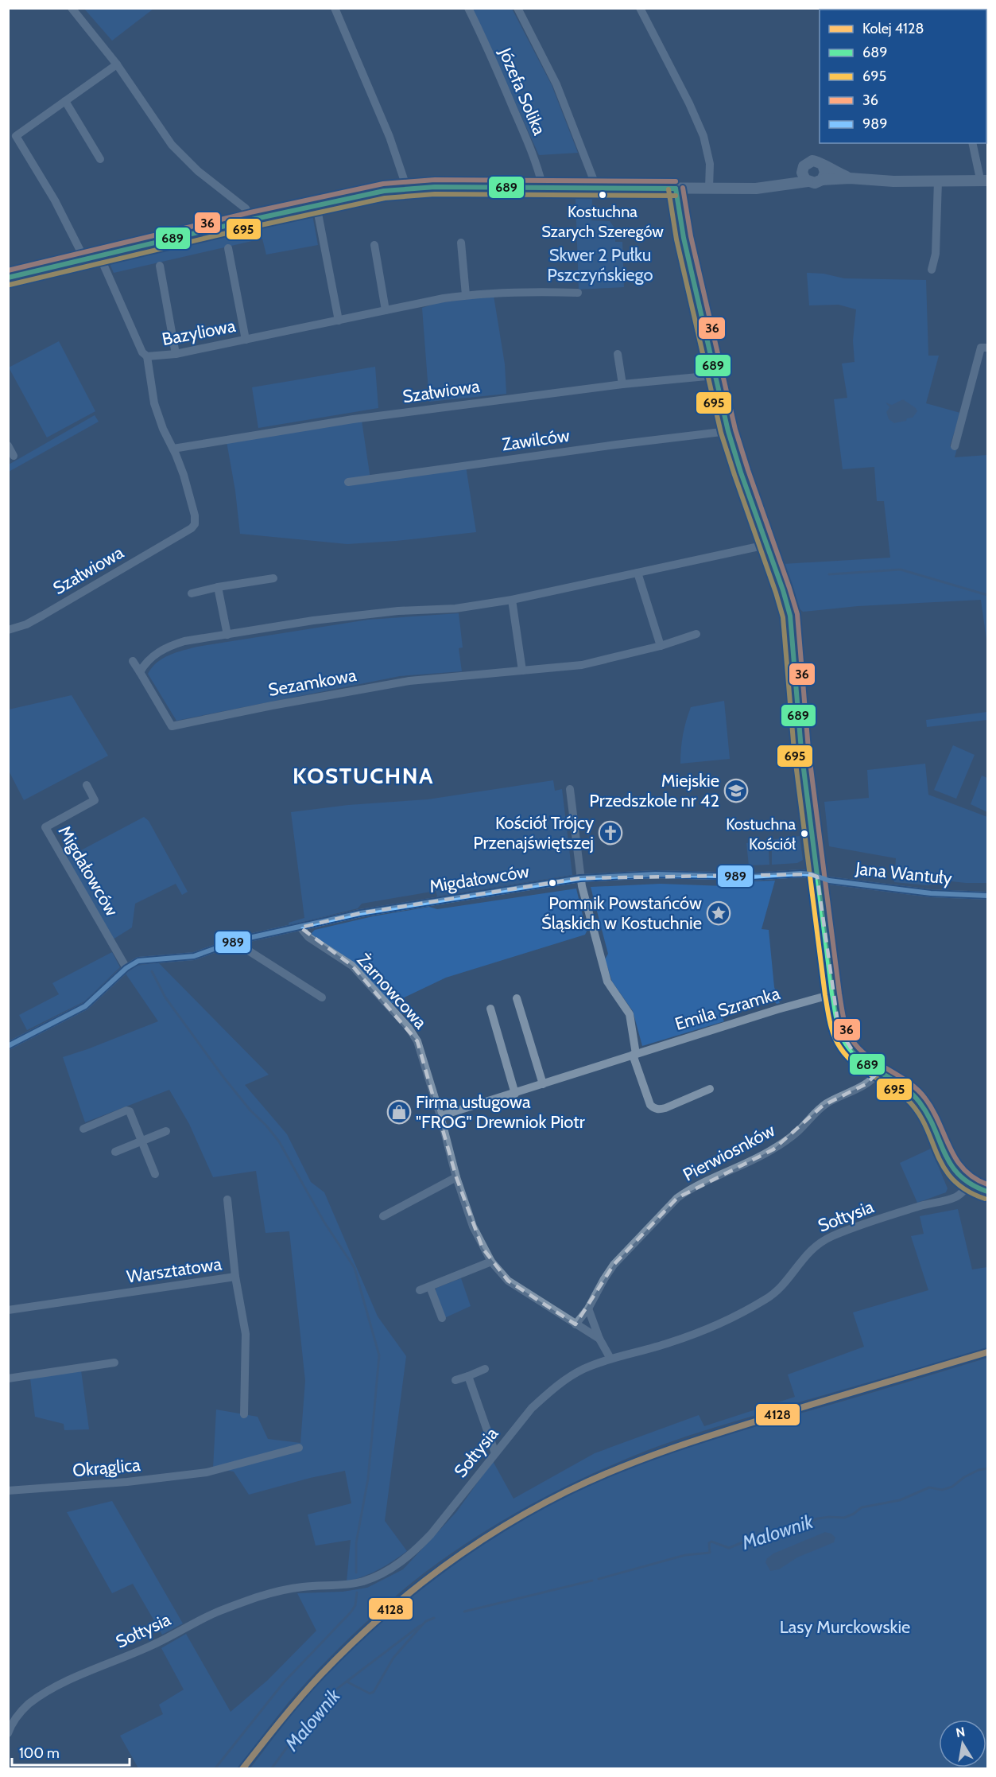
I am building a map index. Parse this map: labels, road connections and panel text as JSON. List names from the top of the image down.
{
  "streets": {
    "street": [
      "Józefa Solika",
      "Bazyliowa",
      "Szałwiowa",
      "Zawilców",
      "Sezamkowa",
      "Migdałowców",
      "Jana Wantuły",
      "Żarnowcowa",
      "Emila Szramka",
      "Pierwiosnków",
      "Sołtysia",
      "Warsztatowa",
      "Okrąglica"
    ]
  },
  "crossings": [
    ["Bazyliowa", "Szałwiowa"],
    ["Migdałowców", "Jana Wantuły"],
    ["Migdałowców", "Żarnowcowa"],
    ["Żarnowcowa", "Emila Szramka"],
    ["Żarnowcowa", "Pierwiosnków"],
    ["Żarnowcowa", "Sołtysia"]
  ],
  "districts": ["KOSTUCHNA"],
  "water": ["Malownik"],
  "parks": ["Skwer 2 Pułku Pszczyńskiego", "Lasy Murckowskie"],
  "places": {
    "other": ["Kostuchna Szarych Szeregów", "Kostuchna Kościół"],
    "school or university": ["Miejskie Przedszkole nr 42"],
    "church": ["Kościół Trójcy Przenajświętszej"],
    "place": ["Pomnik Powstańców Śląskich w Kostuchnie"],
    "shop": ["Firma usługowa \"FROG\" Drewniok Piotr"]
  },
  "lines": [
    "transit line 36",
    "transit line 689",
    "transit line 695",
    "transit line 989",
    "rail line 4128"
  ],
  "legend": [
    "Kolej 4128",
    "689",
    "695",
    "36",
    "989"
  ],
  "scale_bar": "100 m",
  "north": "top"
}
